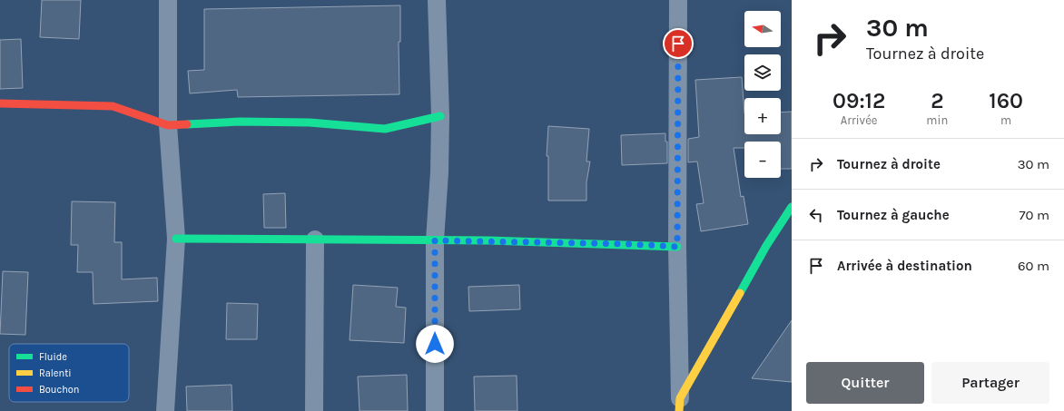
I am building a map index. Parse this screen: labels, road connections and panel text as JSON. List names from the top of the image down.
{
  "legend": ["Fluide", "Ralenti", "Bouchon"],
  "north": "left",
  "page": {
    "turn": ["30 m", "Tournez à droite"],
    "map_buttons": ["+", "−"],
    "eta": [
      "09:12",
      "Arrivée",
      "2",
      "min",
      "160",
      "m"
    ],
    "list": [
      {
        "name": "Tournez à droite",
        "value": "30 m"
      },
      {
        "name": "Tournez à gauche",
        "value": "70 m"
      },
      {
        "name": "Arrivée à destination",
        "value": "60 m"
      }
    ],
    "buttons": ["Quitter", "Partager"]
  }
}
